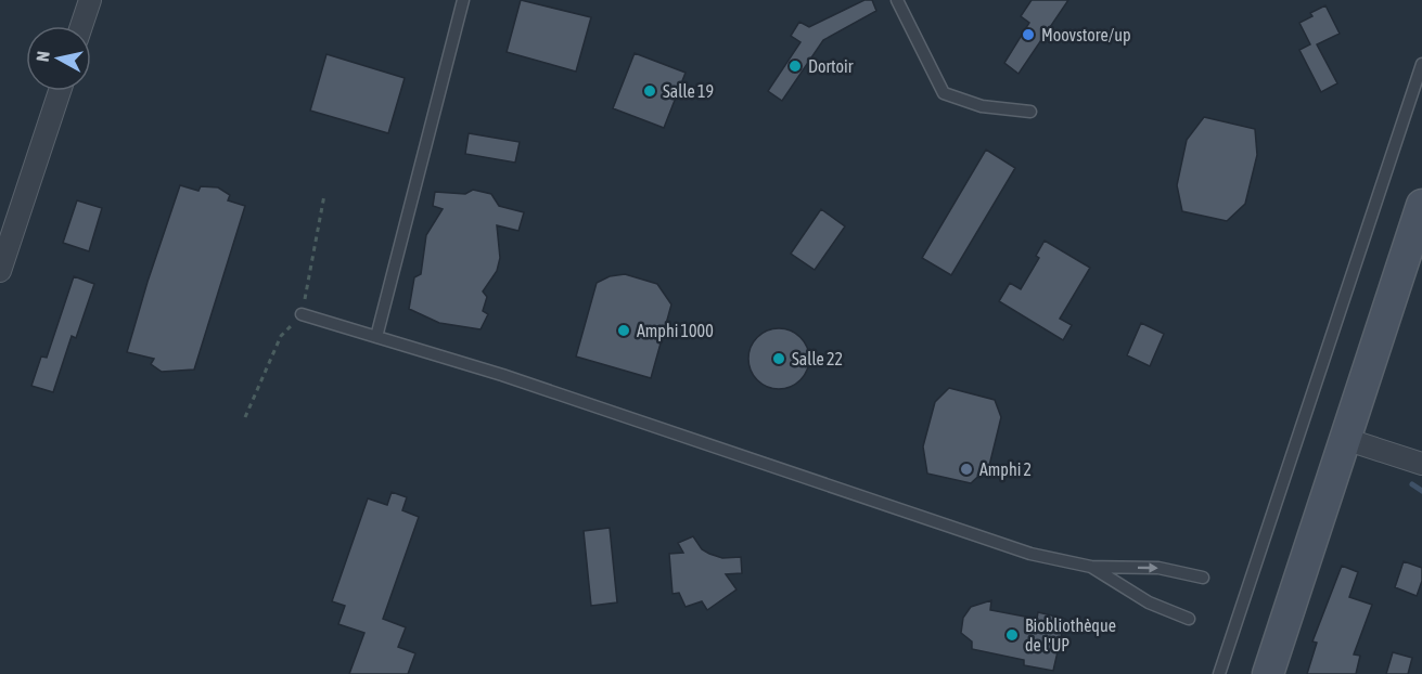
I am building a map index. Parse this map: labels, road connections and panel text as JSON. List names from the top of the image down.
{
  "places": [
    "Moovstore/up",
    "Dortoir",
    "Salle 19",
    "Amphi 1000",
    "Salle 22",
    "Amphi 2",
    "Biobliothèque de l'UP"
  ],
  "north": "left"
}
